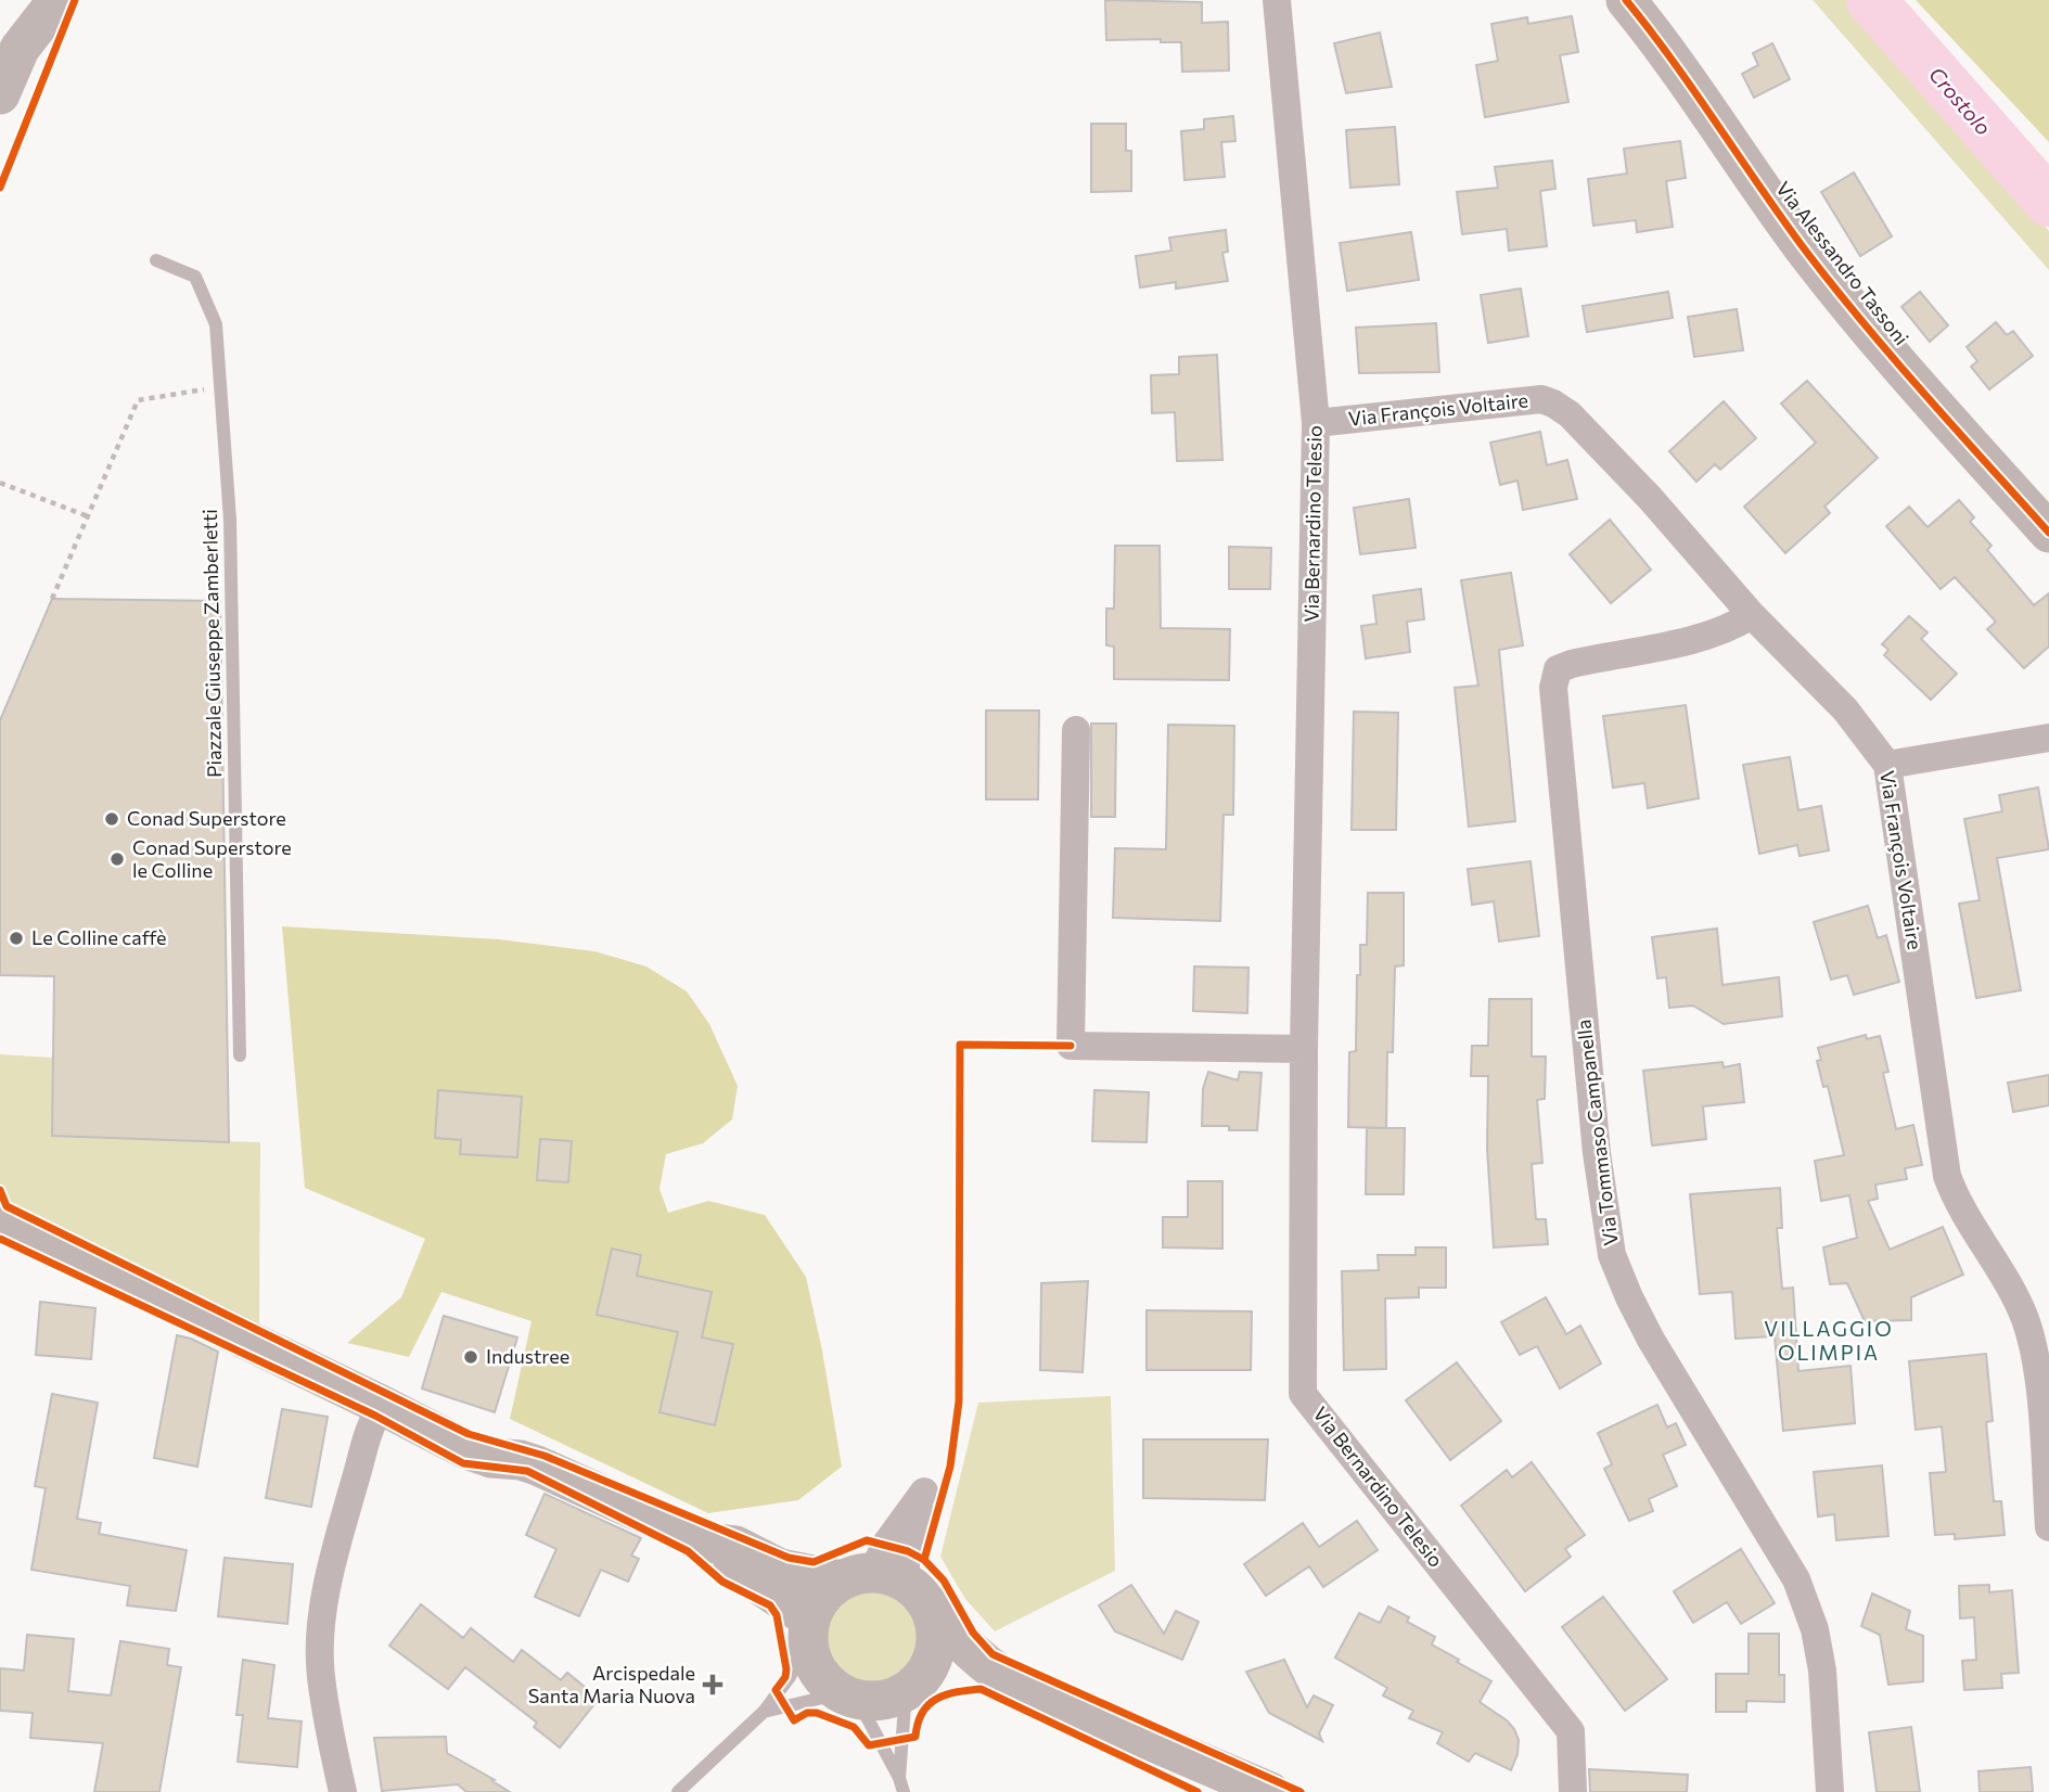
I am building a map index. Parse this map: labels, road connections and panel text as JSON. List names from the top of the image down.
{
  "streets": {
    "street": [
      "Via Alessandro Tassoni",
      "Via François Voltaire",
      "Via Bernardino Telesio",
      "Via Tommaso Campanella"
    ],
    "lane": ["Piazzale Giuseppe Zamberletti"]
  },
  "crossings": [
    ["Via François Voltaire", "Via Bernardino Telesio"],
    ["Via François Voltaire", "Via Tommaso Campanella"]
  ],
  "districts": ["VILLAGGIO OLIMPIA"],
  "water": ["Crostolo"],
  "places": {
    "other": [
      "Conad Superstore",
      "Conad Superstore le Colline",
      "Le Colline caffè",
      "Industree"
    ],
    "health": ["Arcispedale Santa Maria Nuova"]
  }
}
